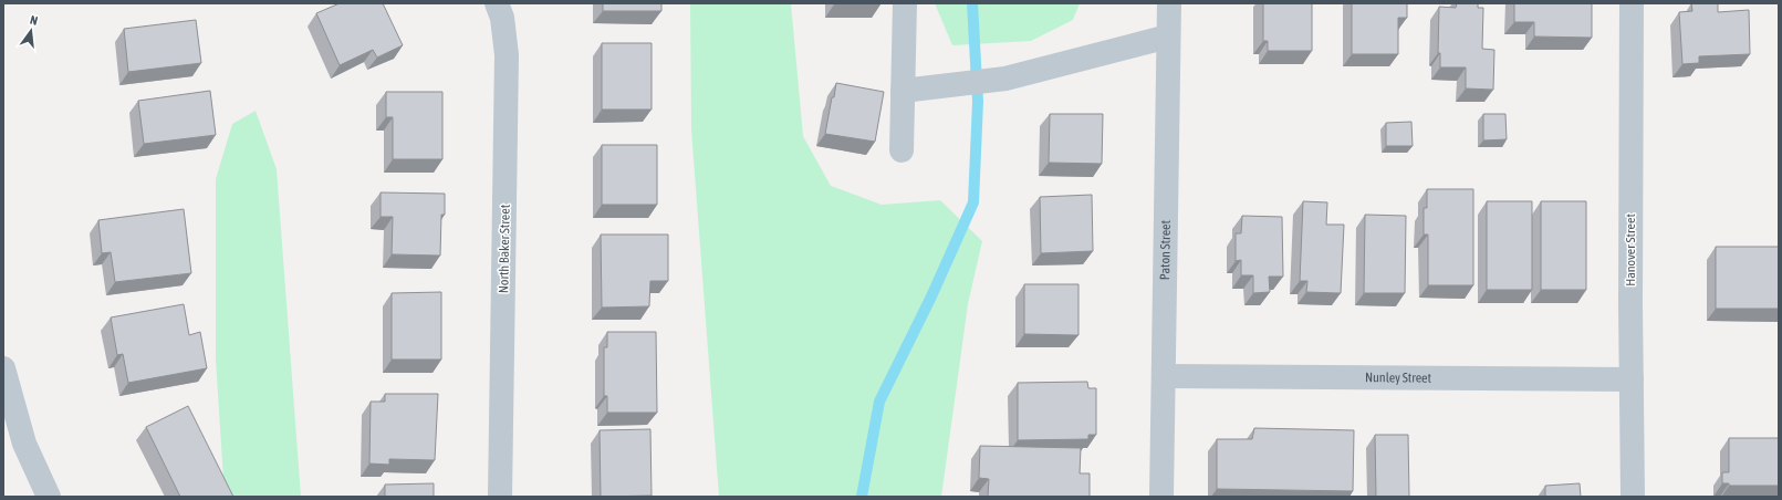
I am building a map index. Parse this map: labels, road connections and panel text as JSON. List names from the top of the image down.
{
  "streets": {
    "street": [
      "North Baker Street",
      "Paton Street",
      "Hanover Street",
      "Nunley Street"
    ]
  },
  "crossings": [
    ["Paton Street", "Nunley Street"],
    ["Hanover Street", "Nunley Street"]
  ],
  "north": "top"
}
